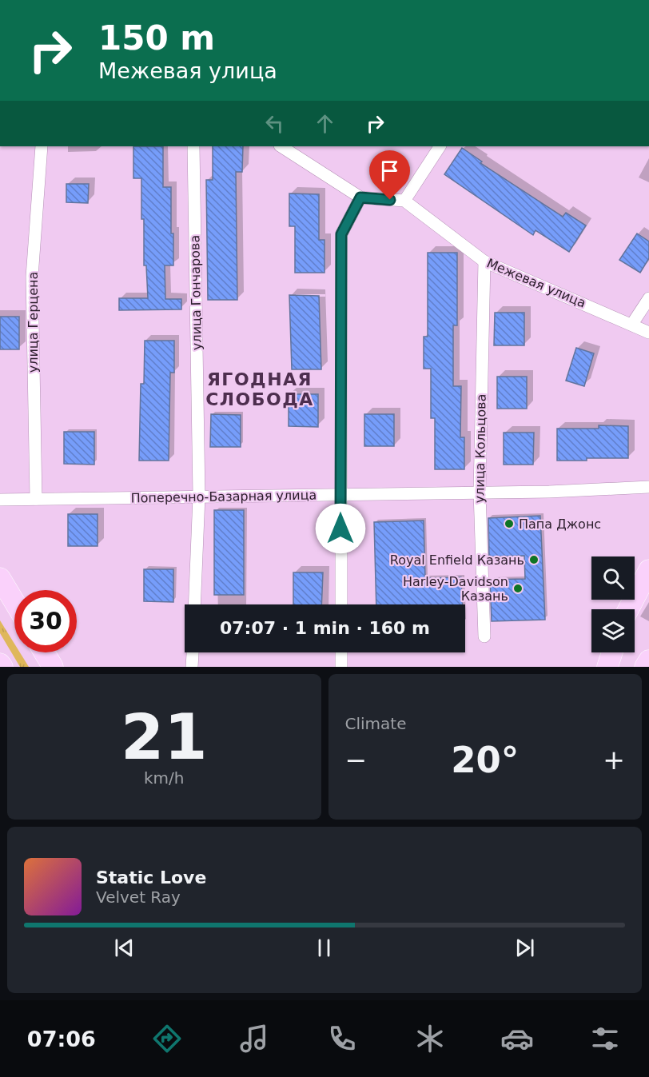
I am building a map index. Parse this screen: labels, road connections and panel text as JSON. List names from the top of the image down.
{
  "streets": {
    "street": [
      "Межевая улица",
      "улица Гончарова",
      "улица Герцена",
      "улица Кольцова",
      "Поперечно-Базарная улица"
    ]
  },
  "crossings": [
    ["Межевая улица", "улица Кольцова"],
    ["улица Гончарова", "Поперечно-Базарная улица"],
    ["улица Герцена", "Поперечно-Базарная улица"],
    ["улица Кольцова", "Поперечно-Базарная улица"]
  ],
  "districts": ["ЯГОДНАЯ СЛОБОДА"],
  "places": ["Папа Джонс", "Royal Enfield Казань", "Harley-Davidson Казань"],
  "page": {
    "turn": ["150 m", "Межевая улица"],
    "limit": "30",
    "trip": "07:07 · 1 min · 160 m",
    "tile": [
      ["21", "km/h"],
      "Climate"
    ],
    "heat": ["−", "20°", "+"],
    "song": ["Static Love", "Velvet Ray"],
    "tabs": "07:06"
  }
}
